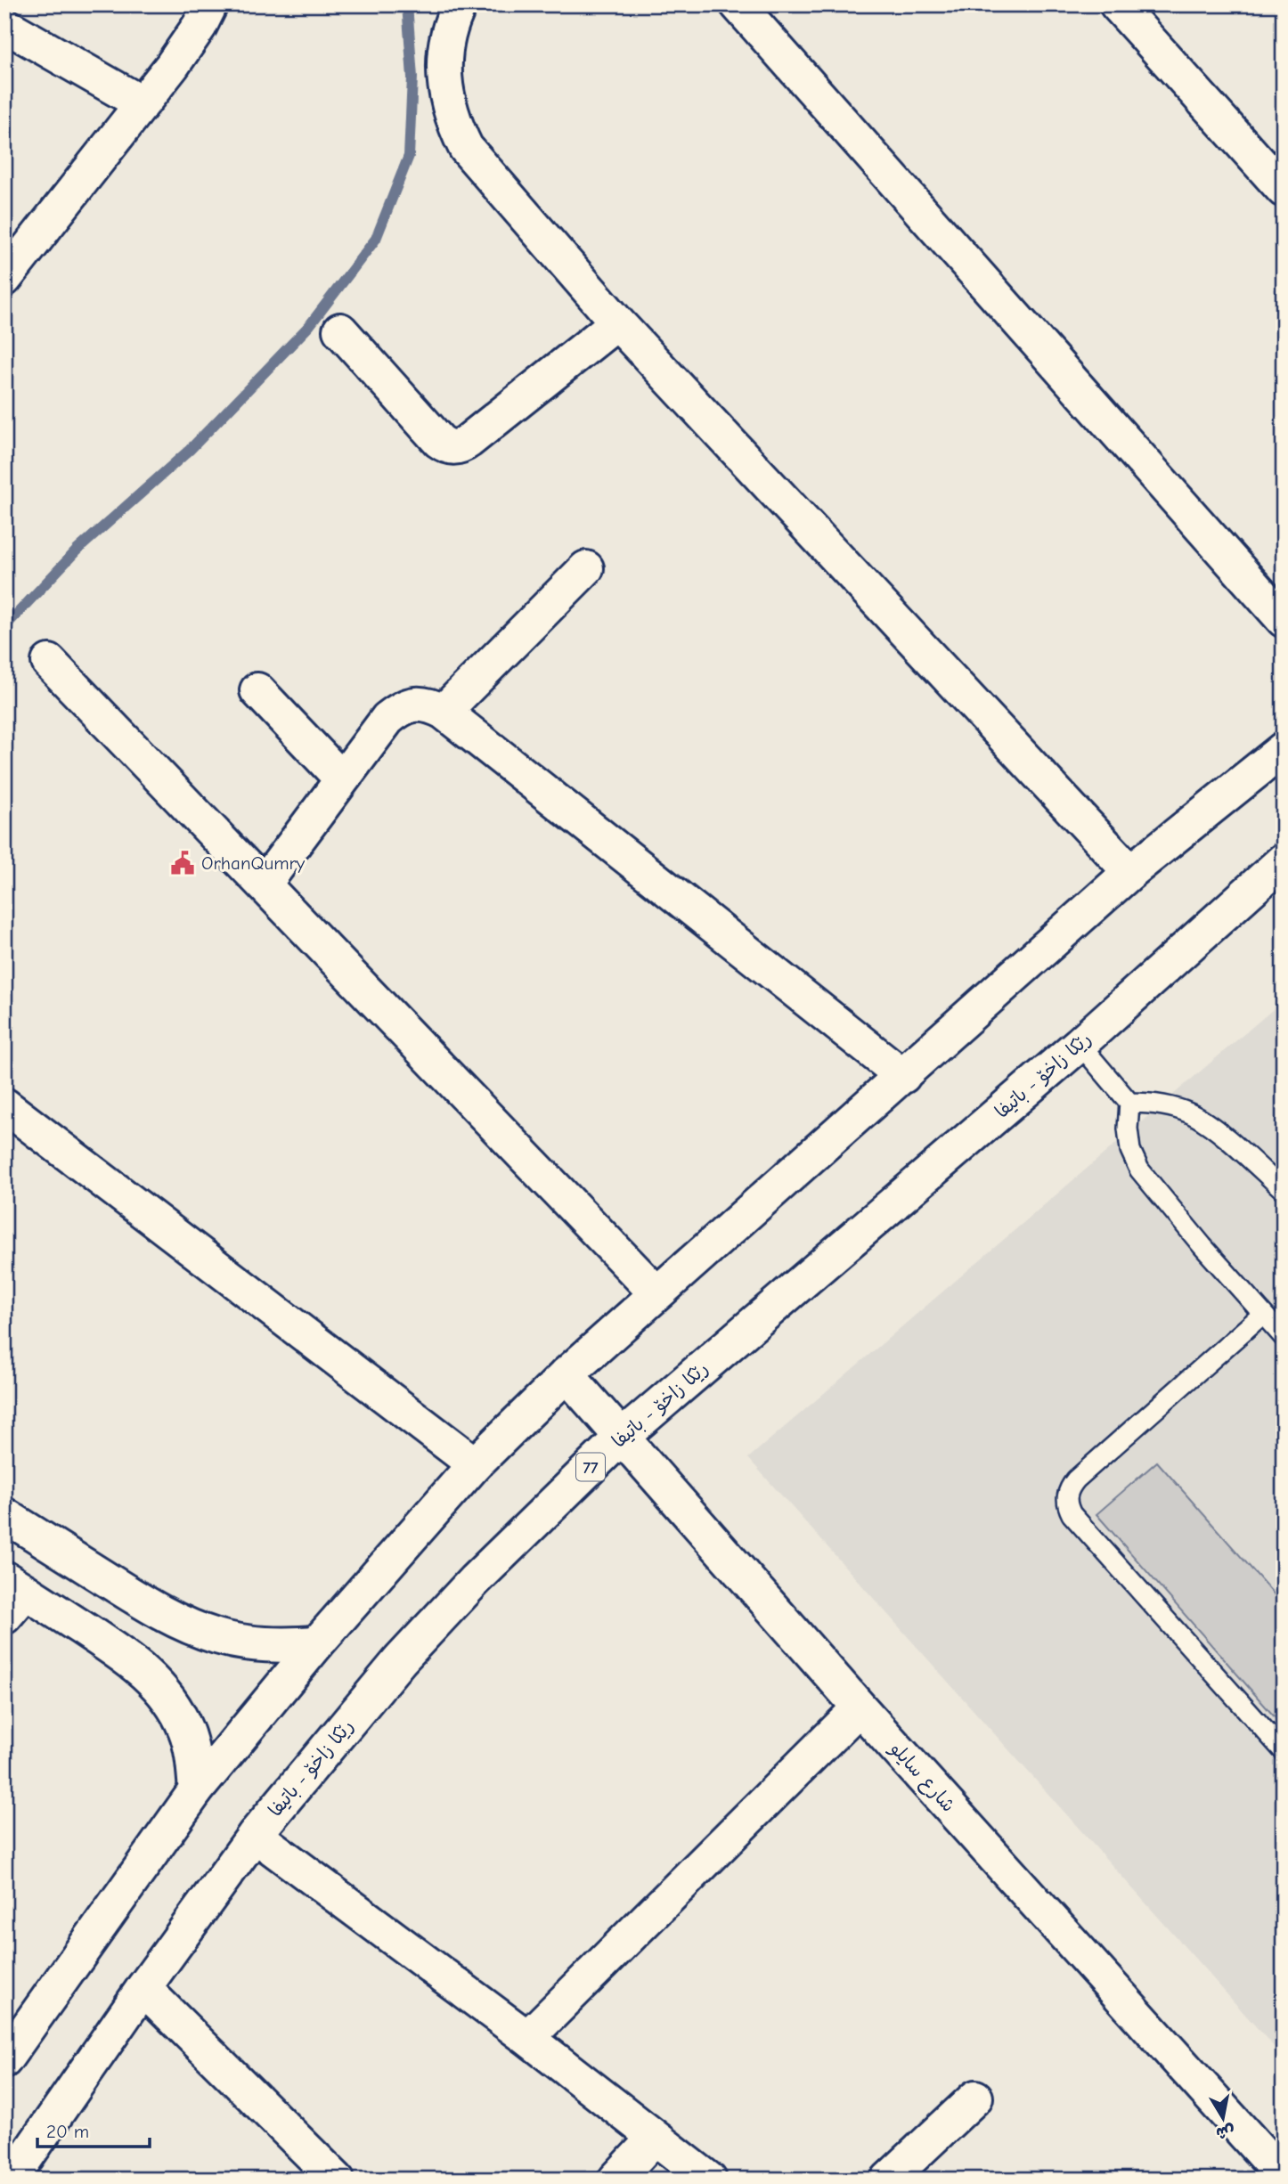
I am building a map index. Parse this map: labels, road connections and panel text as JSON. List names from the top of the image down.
{
  "streets": {
    "main road": ["رێکا زاخۆ - باتیفا", "77", "شارع سايلو"]
  },
  "crossings": [
    ["رێکا زاخۆ - باتیفا", "شارع سايلو"]
  ],
  "places": {
    "public building": ["OrhanQumry"]
  },
  "scale_bar": "20 m",
  "north": "bottom"
}
